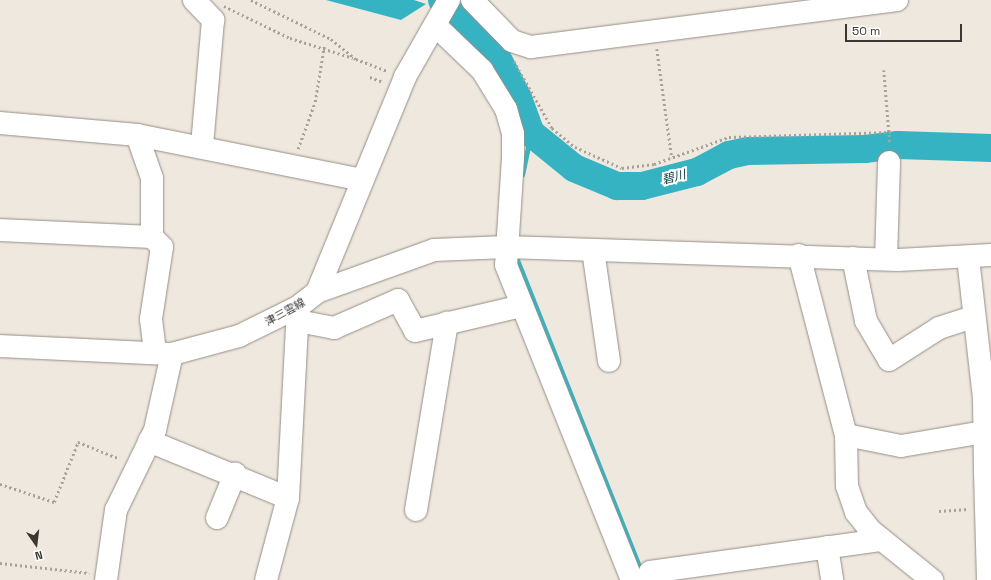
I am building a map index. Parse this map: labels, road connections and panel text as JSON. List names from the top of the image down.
{
  "streets": {
    "street": ["津三雲線"]
  },
  "water": ["碧川"],
  "scale_bar": "50 m",
  "north": "bottom"
}
